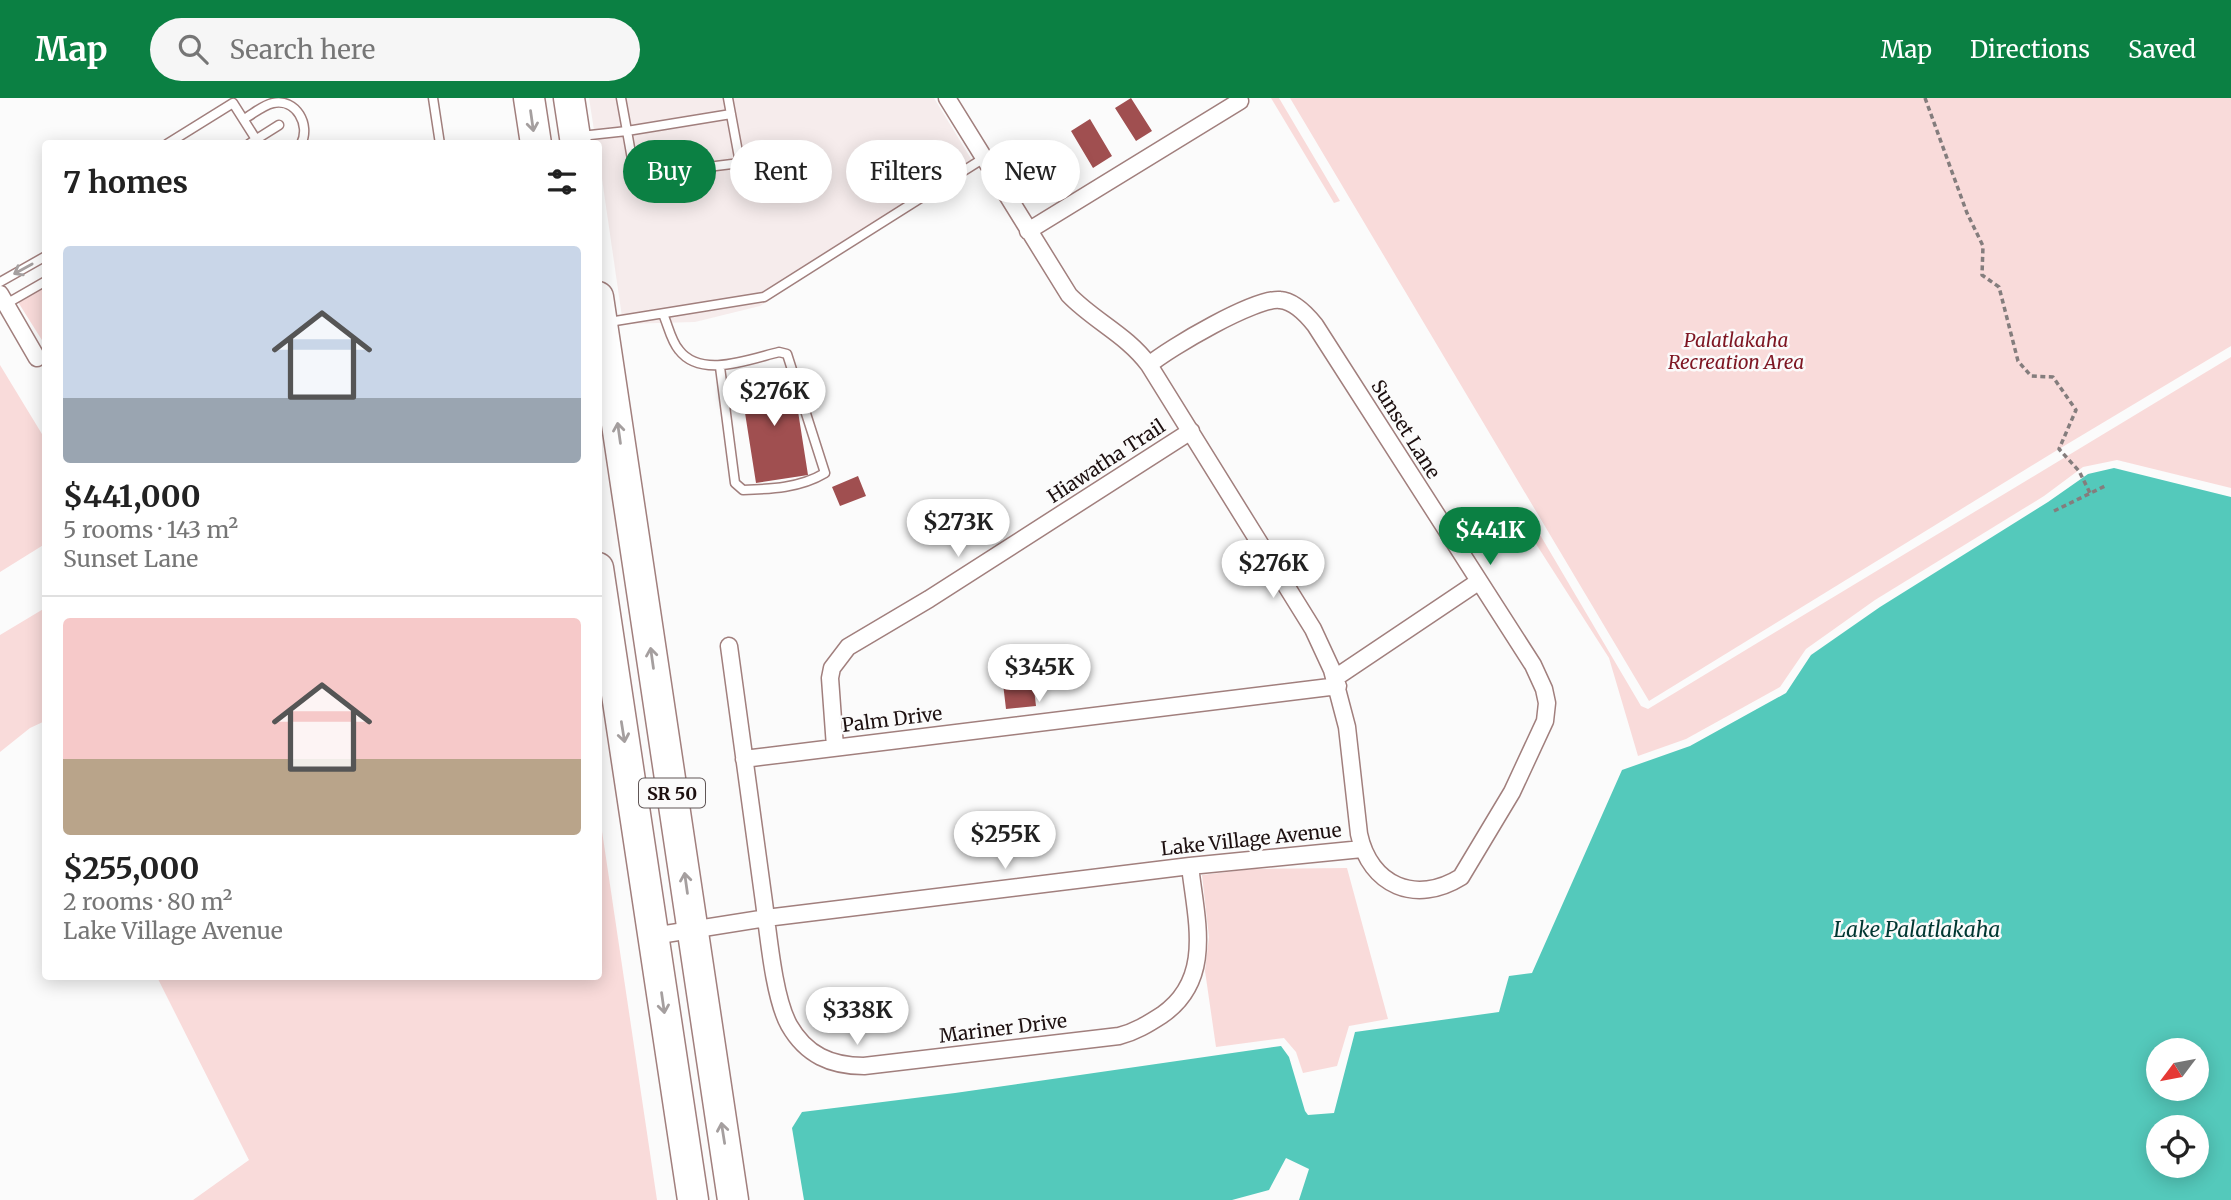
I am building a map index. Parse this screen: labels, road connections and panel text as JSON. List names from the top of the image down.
{
  "streets": {
    "highway": ["SR 50"],
    "street": [
      "Sunset Lane",
      "Hiawatha Trail",
      "Palm Drive",
      "Lake Village Avenue",
      "Mariner Drive"
    ]
  },
  "crossings": [
    ["Sunset Lane", "Palm Drive"],
    ["Sunset Lane", "Lake Village Avenue"],
    ["Hiawatha Trail", "Palm Drive"],
    ["Hiawatha Trail", "Lake Village Avenue"],
    ["Palm Drive", "Lake Village Avenue"],
    ["Palm Drive", "Mariner Drive"],
    ["SR 50", "Lake Village Avenue"],
    ["Lake Village Avenue", "Mariner Drive"]
  ],
  "water": ["Lake Palatlakaha"],
  "parks": ["Palatlakaha Recreation Area"],
  "north": "bottom left",
  "page": {
    "header": "Map",
    "search": "Search here",
    "nav": ["Map", "Directions", "Saved"],
    "chip": [
      "Buy",
      "Rent",
      "Filters",
      "New"
    ],
    "heading": "7 homes",
    "list": [
      {
        "name": "$441,000",
        "note": "5 rooms · 143 m² · Sunset Lane"
      },
      {
        "name": "$255,000",
        "note": "2 rooms · 80 m² · Lake Village Avenue"
      }
    ],
    "price": [
      "$276K",
      "$273K",
      "$441K",
      "$276K",
      "$345K",
      "$255K",
      "$338K"
    ]
  }
}
